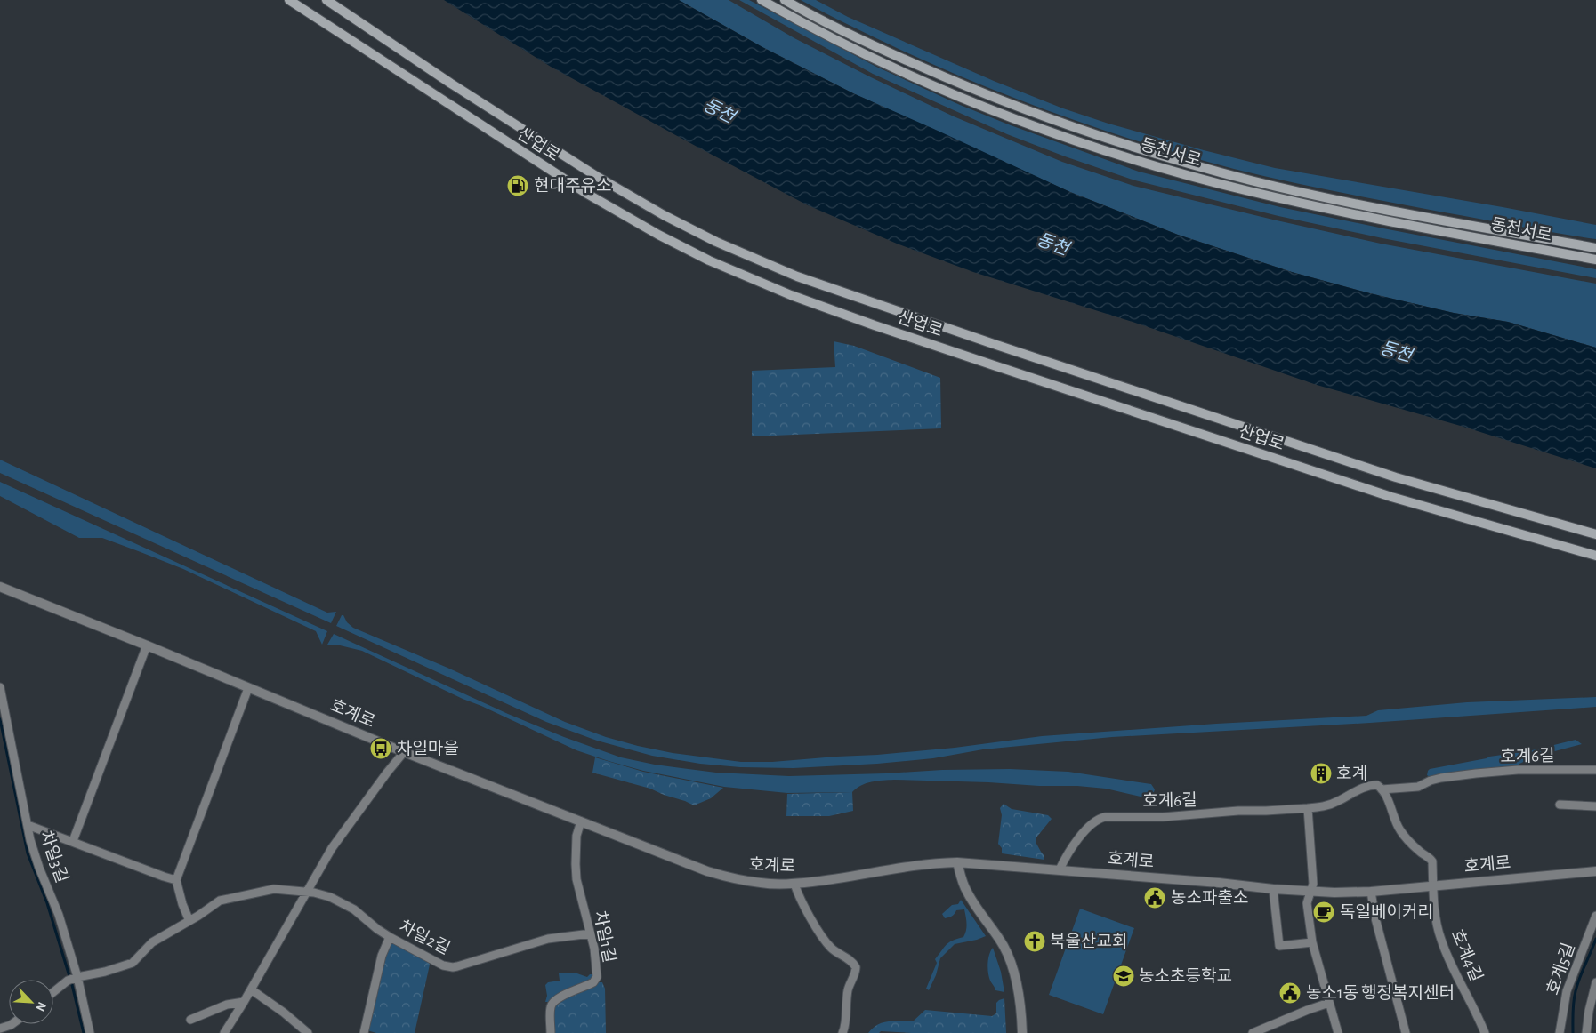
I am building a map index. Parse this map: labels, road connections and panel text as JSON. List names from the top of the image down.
{
  "streets": {
    "main road": ["산업로", "동천서로"],
    "street": [
      "호계로",
      "호계6길",
      "차일3길",
      "차일1길",
      "차일2길",
      "호계4길",
      "호계5길"
    ]
  },
  "crossings": [
    ["호계로", "호계6길"],
    ["호계로", "차일1길"],
    ["호계로", "호계4길"],
    ["차일3길", "차일2길"],
    ["차일1길", "차일2길"]
  ],
  "water": ["동천"],
  "places": {
    "fuel station": ["현대주유소"],
    "bus stop": ["차일마을"],
    "building": ["호계"],
    "public building": ["농소파출소", "농소1동 행정복지센터"],
    "cafe": ["독일베이커리"],
    "church": ["북울산교회"],
    "school or university": ["농소초등학교"]
  },
  "north": "bottom right"
}
